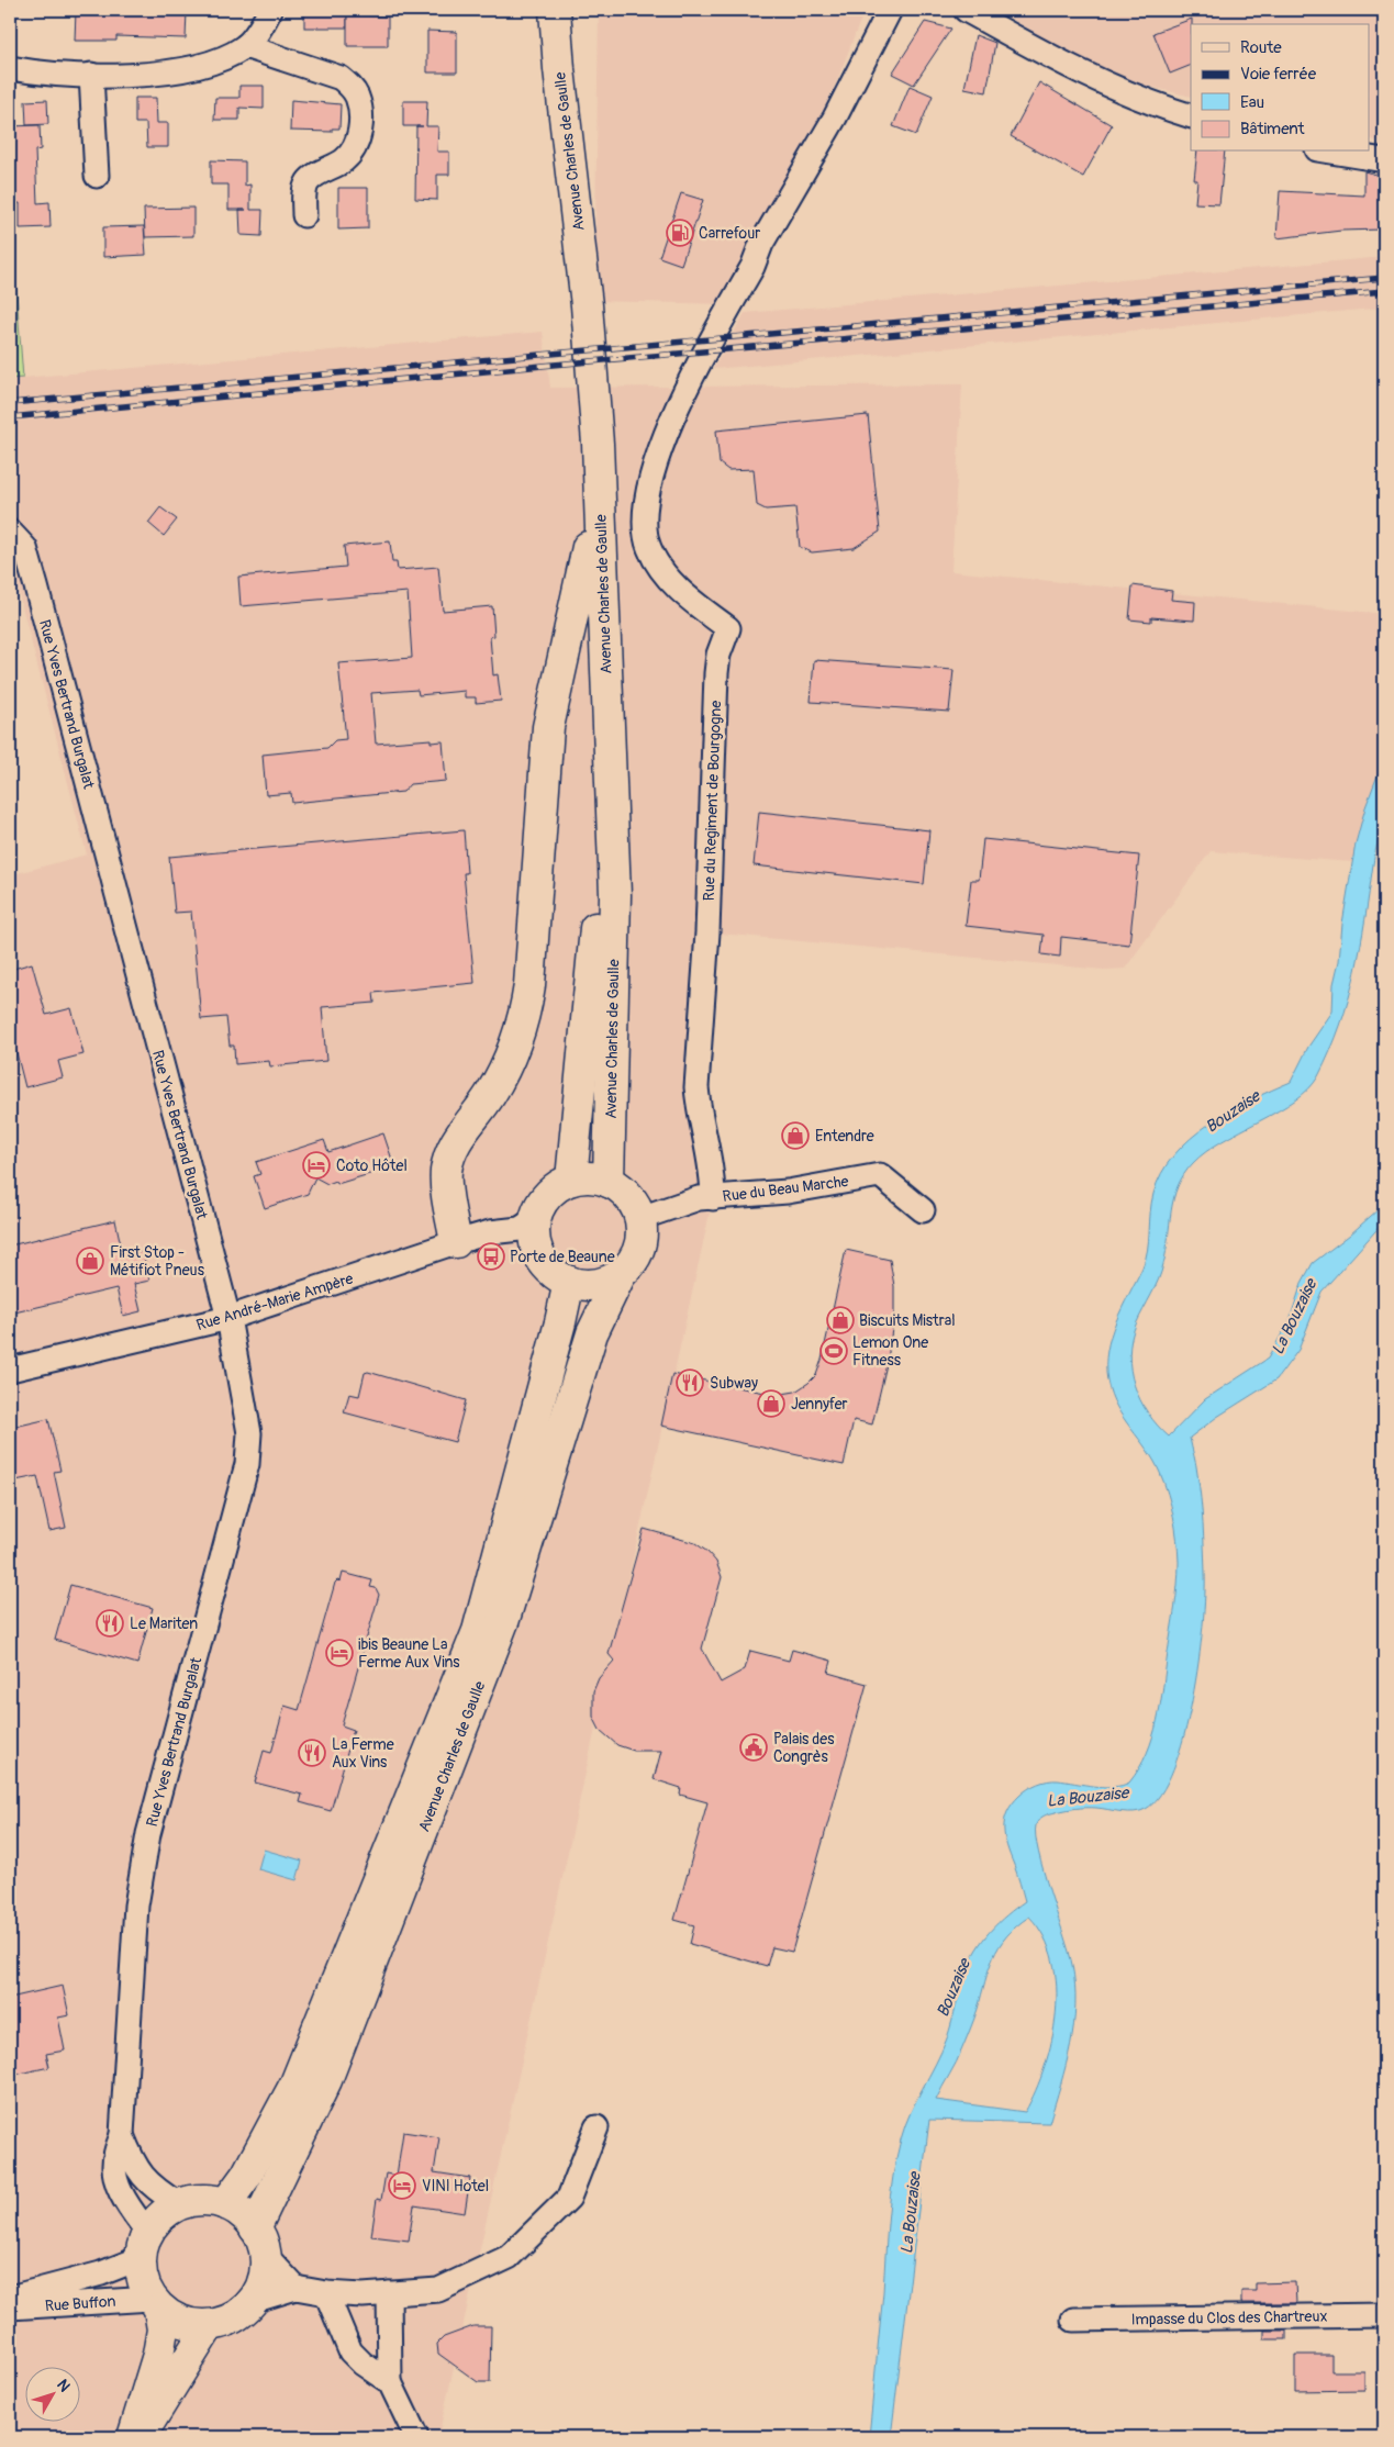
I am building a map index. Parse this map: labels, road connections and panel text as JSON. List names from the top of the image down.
{
  "streets": {
    "main road": ["Avenue Charles de Gaulle"],
    "street": [
      "Rue Yves Bertrand Burgalat",
      "Rue du Regiment de Bourgogne",
      "Rue du Beau Marche",
      "Rue André-Marie Ampère",
      "Rue Buffon",
      "Impasse du Clos des Chartreux"
    ]
  },
  "crossings": [
    ["Avenue Charles de Gaulle", "Rue Yves Bertrand Burgalat"],
    ["Avenue Charles de Gaulle", "Rue du Beau Marche"],
    ["Avenue Charles de Gaulle", "Rue André-Marie Ampère"],
    ["Avenue Charles de Gaulle", "Rue Buffon"],
    ["Rue Yves Bertrand Burgalat", "Rue André-Marie Ampère"],
    ["Rue Yves Bertrand Burgalat", "Rue Buffon"],
    ["Rue du Regiment de Bourgogne", "Rue du Beau Marche"],
    ["Rue du Beau Marche", "Rue André-Marie Ampère"]
  ],
  "water": ["Bouzaise", "La Bouzaise"],
  "places": {
    "fuel station": ["Carrefour"],
    "shop": [
      "Entendre",
      "First Stop - Métifiot Pneus",
      "Biscuits Mistral",
      "Jennyfer"
    ],
    "hotel": ["Coto Hôtel", "ibis Beaune La Ferme Aux Vins", "VINI Hotel"],
    "bus stop": ["Porte de Beaune"],
    "sports": ["Lemon One Fitness"],
    "restaurant": ["Subway", "Le Mariten", "La Ferme Aux Vins"],
    "public building": ["Palais des Congrès"]
  },
  "legend": [
    "Route",
    "Voie ferrée",
    "Eau",
    "Bâtiment"
  ],
  "north": "top right"
}
